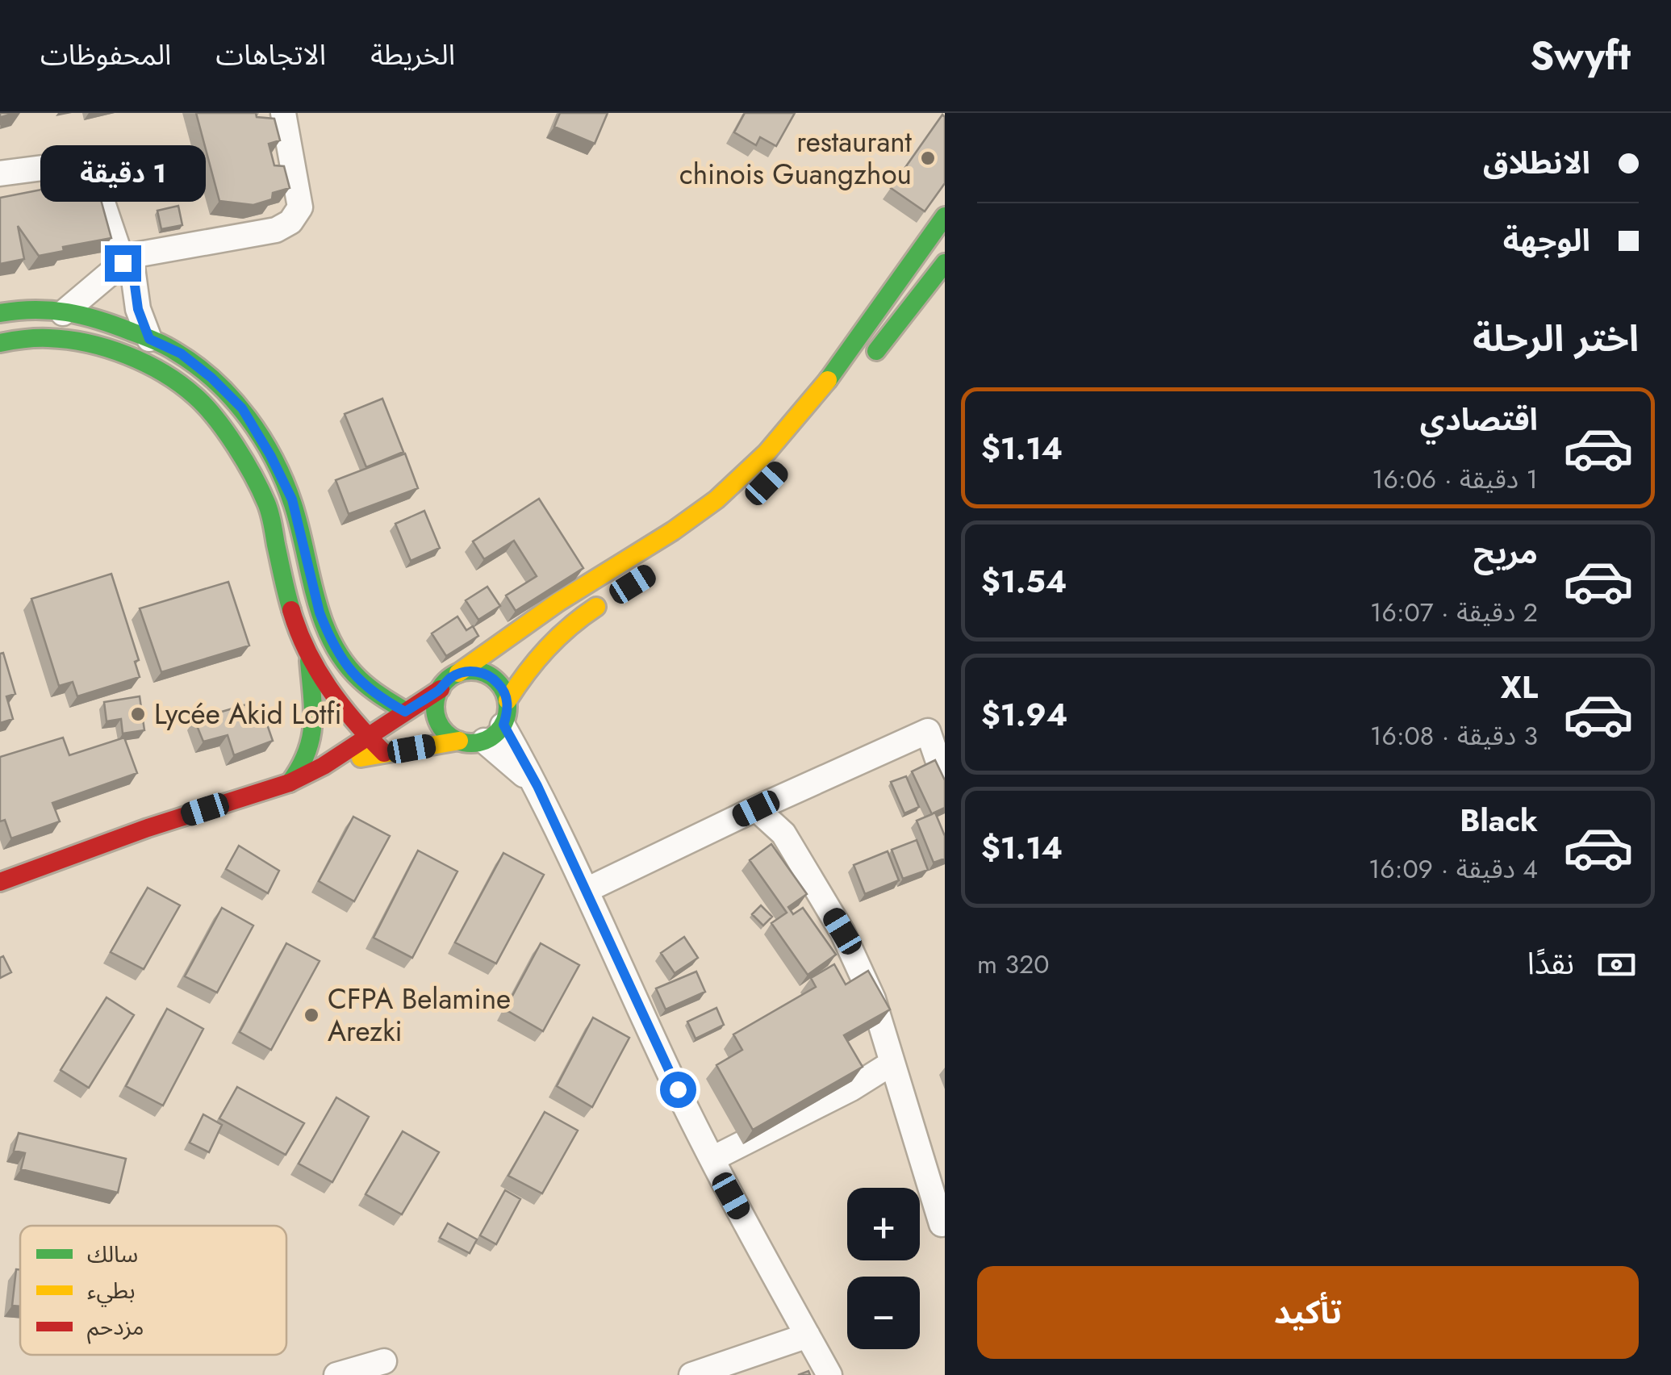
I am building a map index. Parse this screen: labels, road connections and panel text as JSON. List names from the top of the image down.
{
  "places": ["restaurant chinois Guangzhou", "Lycée Akid Lotfi", "CFPA Belamine Arezki"],
  "legend": ["سالك", "بطيء", "مزدحم"],
  "page": {
    "header": "Swyft",
    "nav": ["الخريطة", "الاتجاهات", "المحفوظات"],
    "banner": ["الانطلاق", "الوجهة"],
    "bubble": "1 دقيقة",
    "heading": "اختر الرحلة",
    "list": [
      {
        "name": "اقتصادي",
        "note": "1 دقيقة · 16:06",
        "value": "$1.14"
      },
      {
        "name": "مريح",
        "note": "2 دقيقة · 16:07",
        "value": "$1.54"
      },
      {
        "name": "XL",
        "note": "3 دقيقة · 16:08",
        "value": "$1.94"
      },
      {
        "name": "Black",
        "note": "4 دقيقة · 16:09",
        "value": "$1.14"
      }
    ],
    "pay": ["نقدًا", "320 m"],
    "map_buttons": ["+", "−"],
    "buttons": "تأكيد"
  }
}
